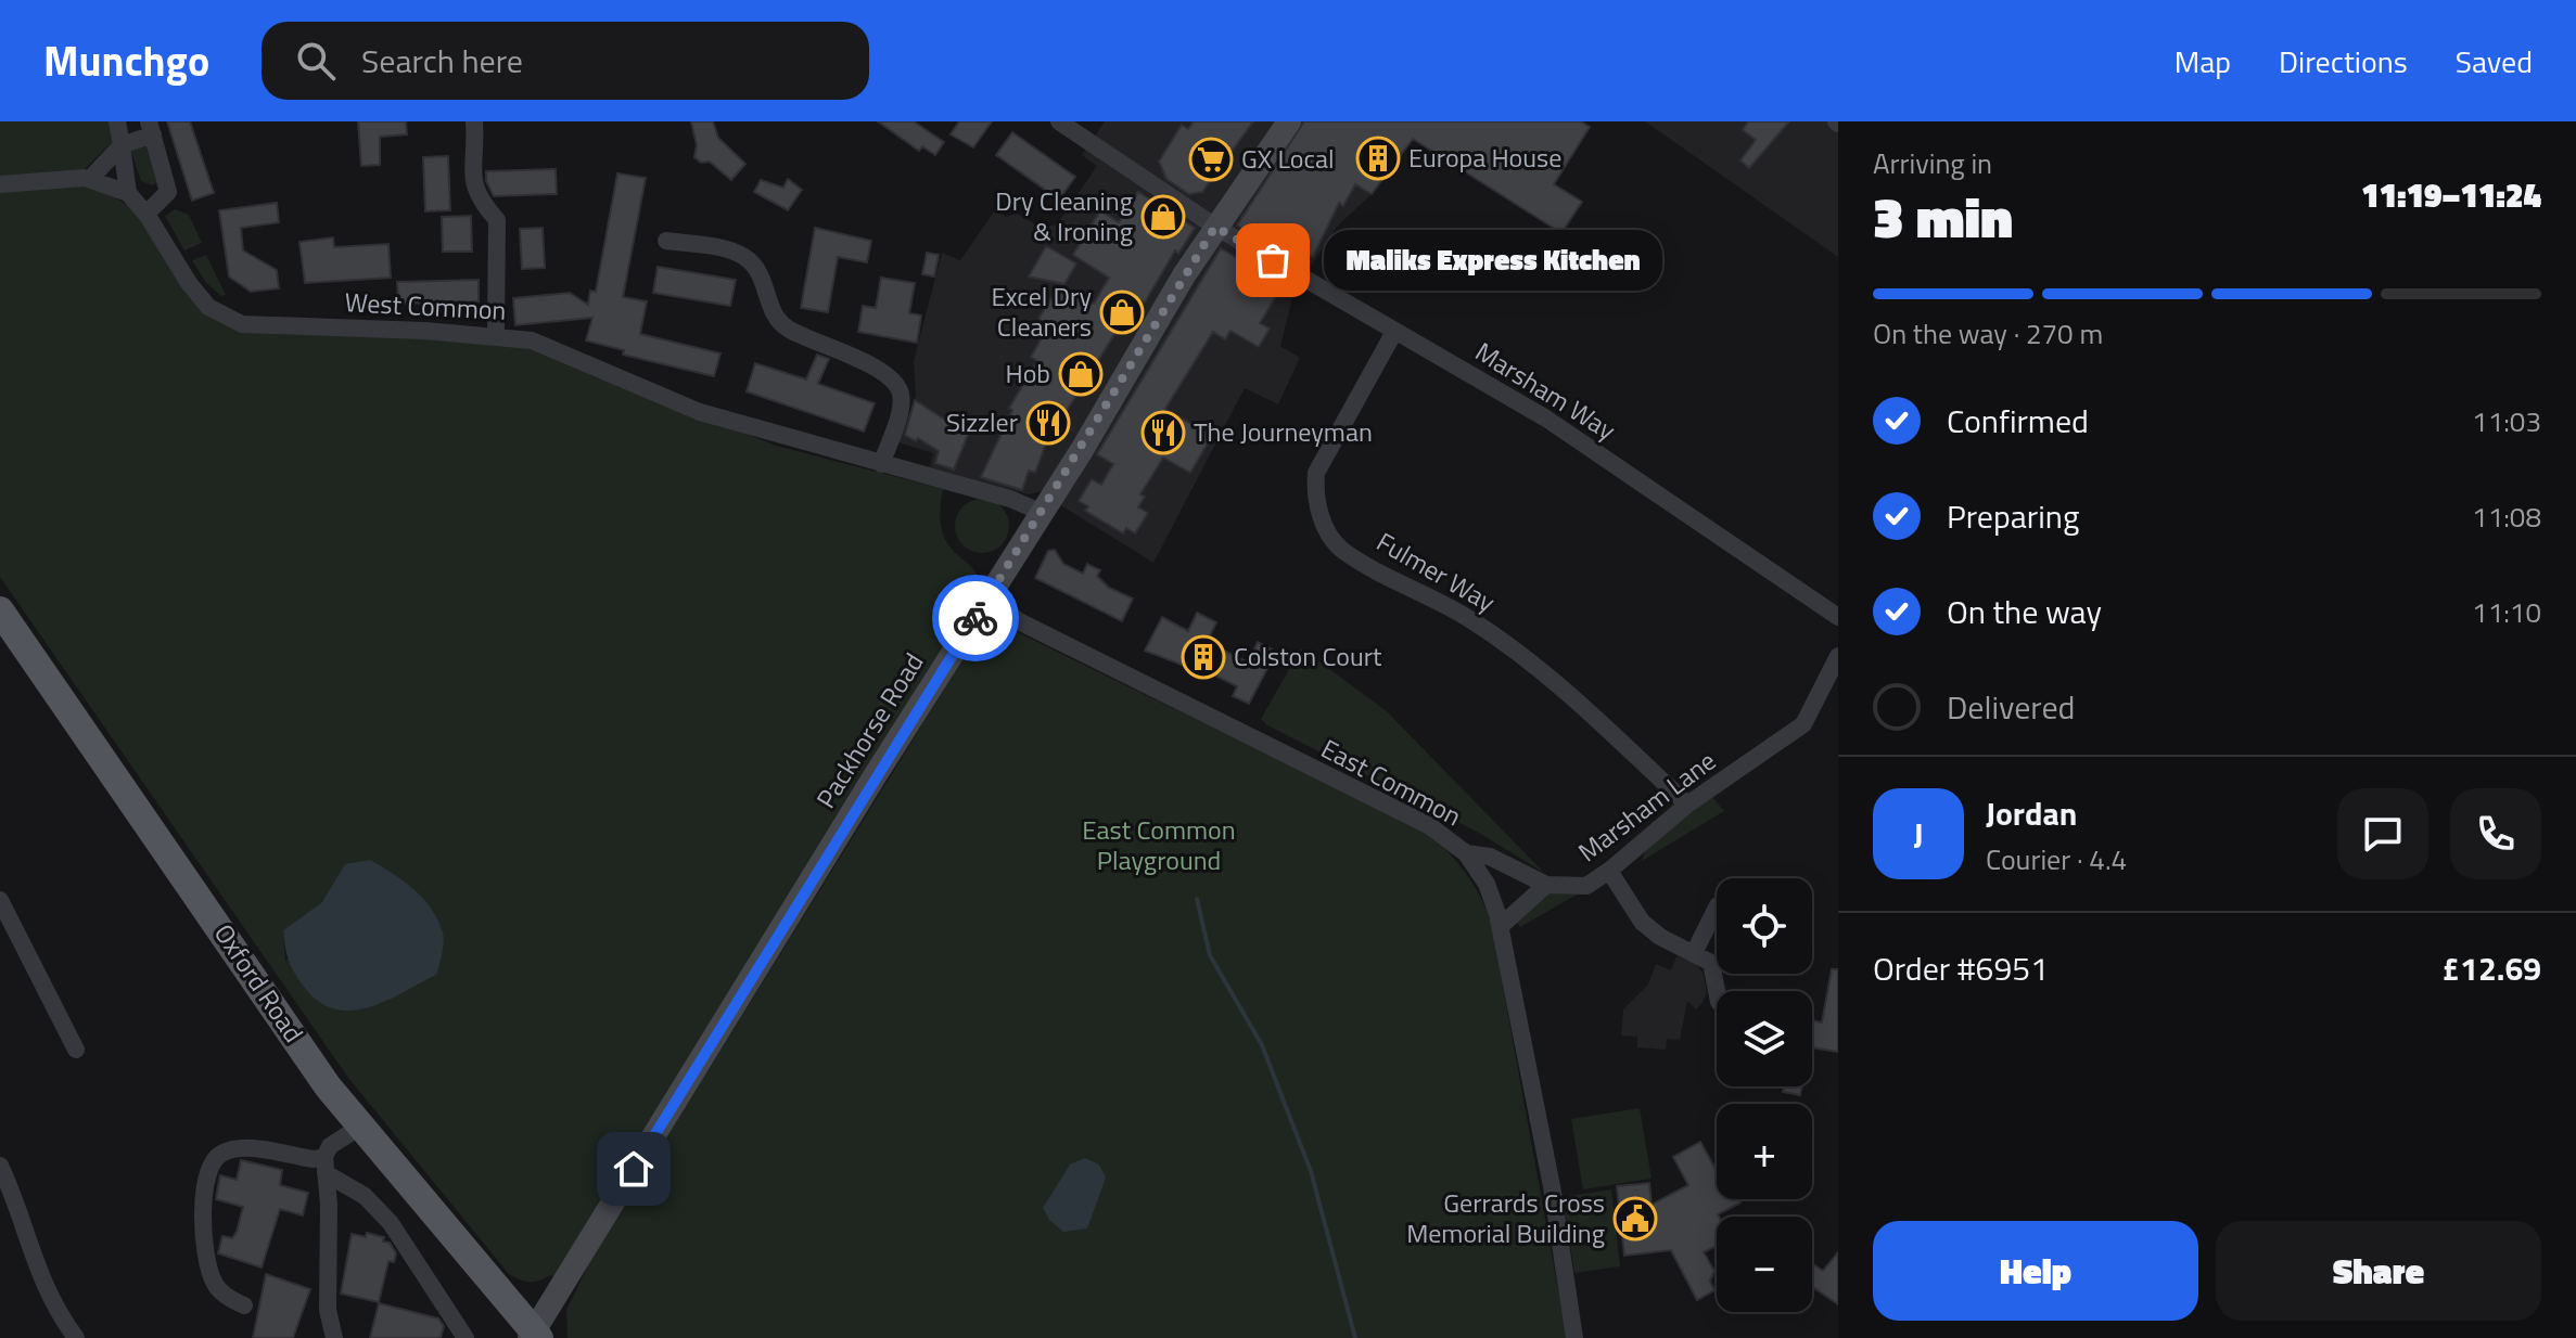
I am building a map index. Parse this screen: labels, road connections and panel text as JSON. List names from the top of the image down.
{
  "streets": {
    "main road": ["Packhorse Road", "Oxford Road"],
    "street": [
      "West Common",
      "Marsham Way",
      "Fulmer Way",
      "East Common",
      "Marsham Lane"
    ]
  },
  "crossings": [
    ["West Common", "Packhorse Road"],
    ["Marsham Way", "Fulmer Way"],
    ["Marsham Way", "Packhorse Road"],
    ["Fulmer Way", "Marsham Lane"],
    ["Packhorse Road", "East Common"],
    ["Packhorse Road", "Oxford Road"]
  ],
  "parks": ["East Common Playground"],
  "places": {
    "building": ["Europa House", "Colston Court"],
    "supermarket": ["GX Local"],
    "shop": ["Dry Cleaning & Ironing", "Excel Dry Cleaners", "Hob"],
    "other": ["Maliks Express Kitchen"],
    "restaurant": ["Sizzler", "The Journeyman"],
    "public building": ["Gerrards Cross Memorial Building"]
  },
  "page": {
    "header": "Munchgo",
    "search": "Search here",
    "nav": ["Map", "Directions", "Saved"],
    "heading": ["3 min", "Arriving in", "11:19–11:24"],
    "panel": [
      "Jordan",
      "Courier · 4.4",
      "Order #6951",
      "£12.69"
    ],
    "bubble": "Maliks Express Kitchen",
    "bar": "On the way · 270 m",
    "list": [
      ["Confirmed", "11:03"],
      ["Preparing", "11:08"],
      ["On the way", "11:10"],
      "Delivered"
    ],
    "round": "J",
    "map_buttons": ["+", "−"],
    "buttons": ["Help", "Share"]
  }
}
